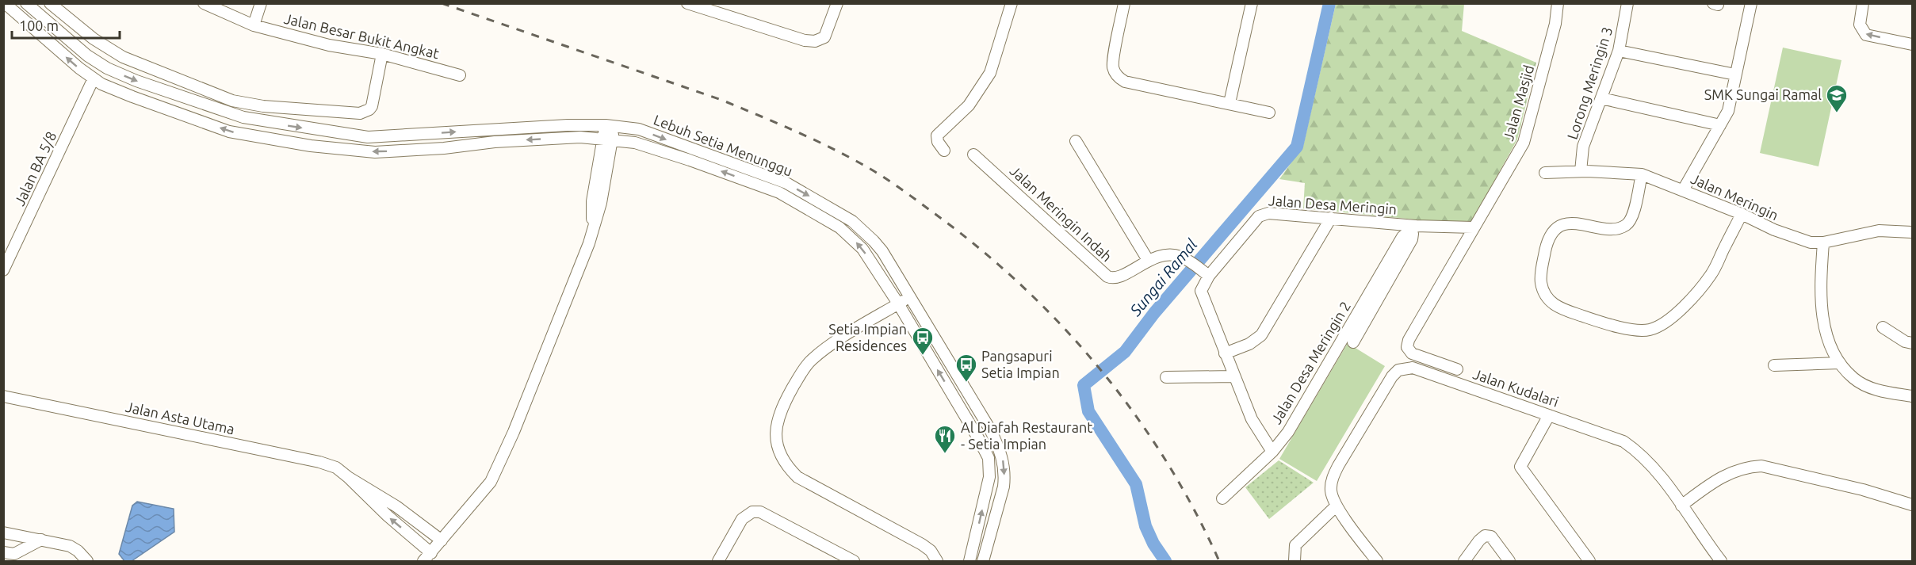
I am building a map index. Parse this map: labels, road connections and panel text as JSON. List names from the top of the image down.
{
  "streets": {
    "street": [
      "Jalan Besar Bukit Angkat",
      "Lorong Meringin 3",
      "Jalan Masjid",
      "Lebuh Setia Menunggu",
      "Jalan BA 5/8",
      "Jalan Meringin",
      "Jalan Desa Meringin",
      "Jalan Meringin Indah",
      "Jalan Desa Meringin 2",
      "Jalan Kudalari",
      "Jalan Asta Utama"
    ]
  },
  "crossings": [
    ["Lorong Meringin 3", "Jalan Meringin"],
    ["Jalan Masjid", "Jalan Desa Meringin"],
    ["Jalan Desa Meringin", "Jalan Meringin Indah"],
    ["Jalan Desa Meringin", "Jalan Desa Meringin 2"]
  ],
  "water": ["Sungai Ramal"],
  "places": {
    "school or university": ["SMK Sungai Ramal"],
    "bus stop": ["Setia Impian Residences", "Pangsapuri Setia Impian"],
    "restaurant": ["Al Diafah Restaurant - Setia Impian"]
  },
  "scale_bar": "100 m"
}
